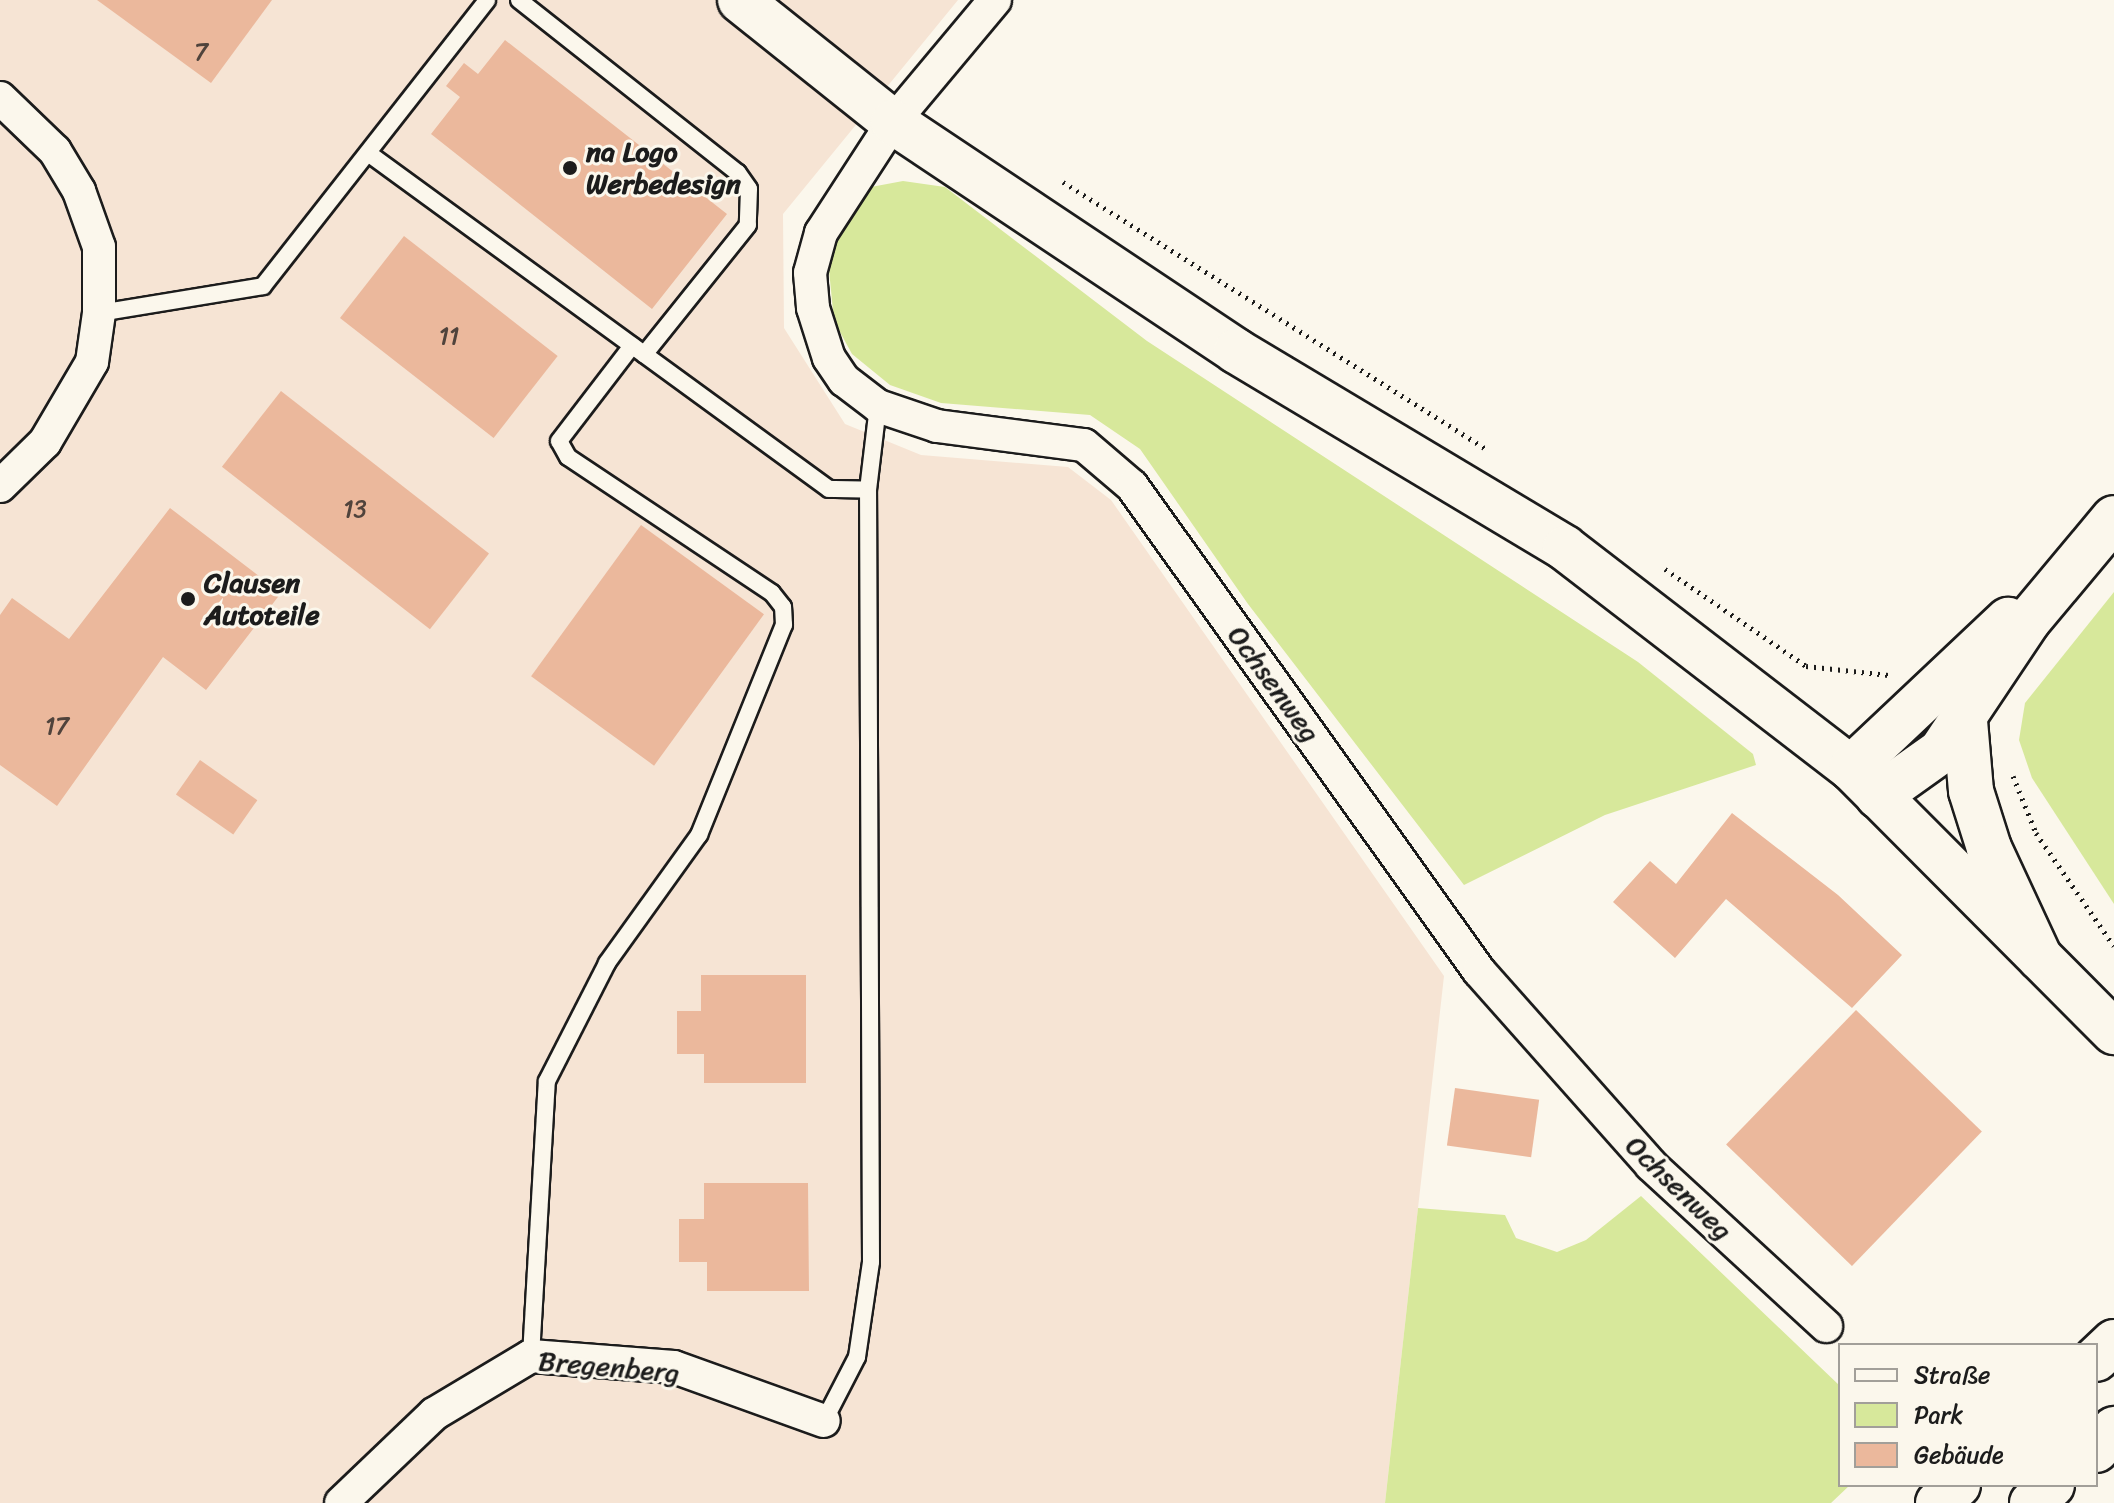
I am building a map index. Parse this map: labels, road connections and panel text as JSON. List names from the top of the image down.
{
  "streets": {
    "street": ["Ochsenweg", "Bregenberg"]
  },
  "places": ["na Logo Werbedesign", "Clausen Autoteile"],
  "house_numbers": [
    "7",
    "11",
    "13",
    "17"
  ],
  "legend": ["Straße", "Park", "Gebäude"]
}
